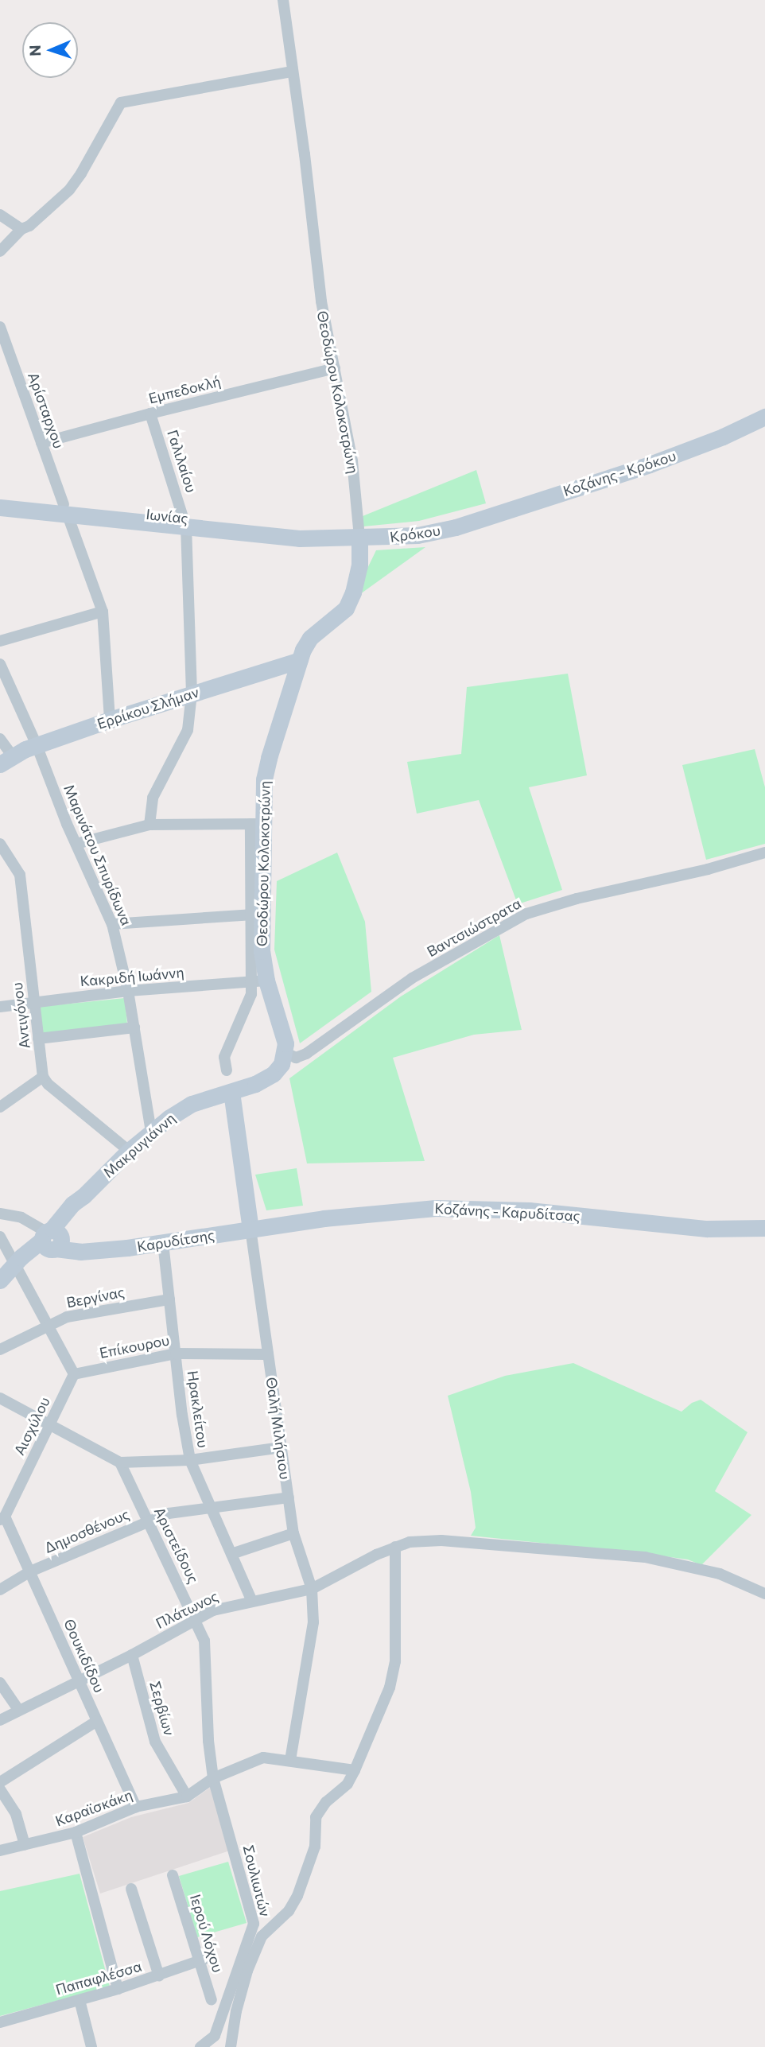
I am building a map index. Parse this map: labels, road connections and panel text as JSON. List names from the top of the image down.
{
  "streets": {
    "street": [
      "Εμπεδοκλή",
      "Θεοδώρου Κολοκοτρώνη",
      "Αρίσταρχου",
      "Γαλιλαίου",
      "Κοζάνης - Κρόκου",
      "Ιωνίας",
      "Κρόκου",
      "Ερρίκου Σλήμαν",
      "Μαρινάτου Σπυρίδωνα",
      "Βαντσιώστρατα",
      "Κακριδή Ιωάννη",
      "Αντιγόνου",
      "Μακρυγιάννη",
      "Κοζάνης - Καρυδίτσας",
      "Καρυδίτσης",
      "Βεργίνας",
      "Επίκουρου",
      "Ηρακλείτου",
      "Αισχύλου",
      "Θαλή Μιλήσιου",
      "Δημοσθένους",
      "Αριστείδους",
      "Πλάτωνος",
      "Θουκιδίδου",
      "Σερβίων",
      "Καραϊσκάκη",
      "Σουλιωτών",
      "Ιερού Λόχου",
      "Παπαφλέσσα"
    ]
  },
  "crossings": [
    ["Εμπεδοκλή", "Θεοδώρου Κολοκοτρώνη"],
    ["Εμπεδοκλή", "Αρίσταρχου"],
    ["Εμπεδοκλή", "Γαλιλαίου"],
    ["Θεοδώρου Κολοκοτρώνη", "Ιωνίας"],
    ["Θεοδώρου Κολοκοτρώνη", "Κρόκου"],
    ["Θεοδώρου Κολοκοτρώνη", "Ερρίκου Σλήμαν"],
    ["Θεοδώρου Κολοκοτρώνη", "Βαντσιώστρατα"],
    ["Θεοδώρου Κολοκοτρώνη", "Κακριδή Ιωάννη"],
    ["Αρίσταρχου", "Ιωνίας"],
    ["Αρίσταρχου", "Ερρίκου Σλήμαν"],
    ["Γαλιλαίου", "Ιωνίας"],
    ["Γαλιλαίου", "Ερρίκου Σλήμαν"],
    ["Κοζάνης - Κρόκου", "Κρόκου"],
    ["Ιωνίας", "Κρόκου"],
    ["Ερρίκου Σλήμαν", "Μαρινάτου Σπυρίδωνα"],
    ["Μαρινάτου Σπυρίδωνα", "Κακριδή Ιωάννη"],
    ["Μαρινάτου Σπυρίδωνα", "Μακρυγιάννη"],
    ["Κακριδή Ιωάννη", "Αντιγόνου"],
    ["Μακρυγιάννη", "Καρυδίτσης"],
    ["Μακρυγιάννη", "Θαλή Μιλήσιου"],
    ["Κοζάνης - Καρυδίτσας", "Καρυδίτσης"],
    ["Κοζάνης - Καρυδίτσας", "Θαλή Μιλήσιου"],
    ["Καρυδίτσης", "Ηρακλείτου"],
    ["Καρυδίτσης", "Θαλή Μιλήσιου"],
    ["Βεργίνας", "Ηρακλείτου"],
    ["Επίκουρου", "Ηρακλείτου"],
    ["Επίκουρου", "Αισχύλου"],
    ["Επίκουρου", "Θαλή Μιλήσιου"],
    ["Ηρακλείτου", "Δημοσθένους"],
    ["Ηρακλείτου", "Πλάτωνος"],
    ["Αισχύλου", "Θουκιδίδου"],
    ["Θαλή Μιλήσιου", "Δημοσθένους"],
    ["Θαλή Μιλήσιου", "Πλάτωνος"],
    ["Θαλή Μιλήσιου", "Καραϊσκάκη"],
    ["Δημοσθένους", "Αριστείδους"],
    ["Δημοσθένους", "Θουκιδίδου"],
    ["Αριστείδους", "Πλάτωνος"],
    ["Αριστείδους", "Καραϊσκάκη"],
    ["Αριστείδους", "Σουλιωτών"],
    ["Πλάτωνος", "Θουκιδίδου"],
    ["Πλάτωνος", "Σερβίων"],
    ["Θουκιδίδου", "Καραϊσκάκη"],
    ["Σερβίων", "Καραϊσκάκη"],
    ["Καραϊσκάκη", "Σουλιωτών"],
    ["Ιερού Λόχου", "Παπαφλέσσα"]
  ],
  "north": "left"
}
